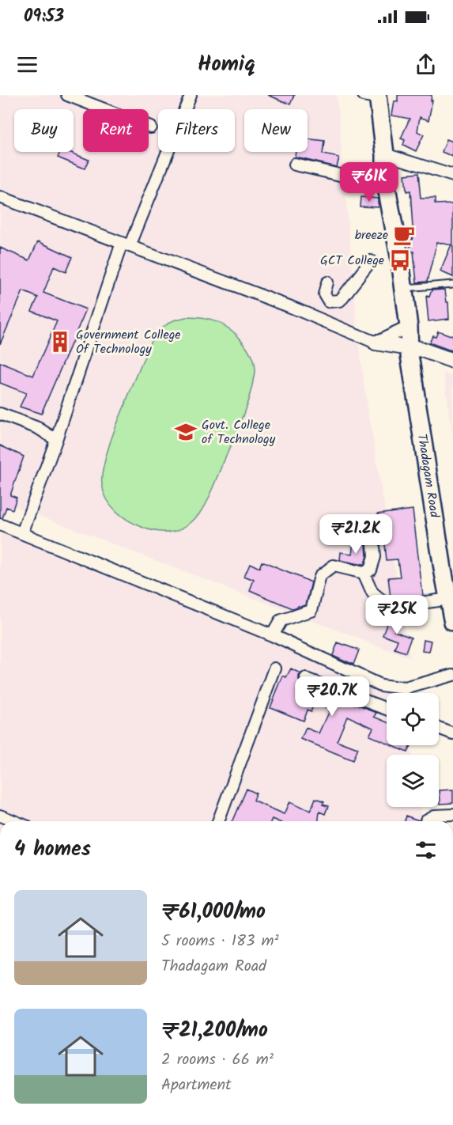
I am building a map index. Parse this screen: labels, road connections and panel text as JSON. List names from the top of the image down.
{
  "streets": {
    "main road": ["Thadagam Road"]
  },
  "places": {
    "cafe": ["breeze"],
    "bus stop": ["GCT College"],
    "building": ["Government College Of Technology"],
    "school or university": ["Govt. College of Technology"]
  },
  "page": {
    "status": "09:53",
    "header": "Homiq",
    "chip": [
      "Buy",
      "Rent",
      "Filters",
      "New"
    ],
    "price": [
      "₹61K",
      "₹21.2K",
      "₹25K",
      "₹20.7K"
    ],
    "heading": "4 homes",
    "list": [
      {
        "name": "₹61,000/mo",
        "note": "5 rooms · 183 m² · Thadagam Road"
      },
      {
        "name": "₹21,200/mo",
        "note": "2 rooms · 66 m² · Apartment"
      }
    ]
  }
}
